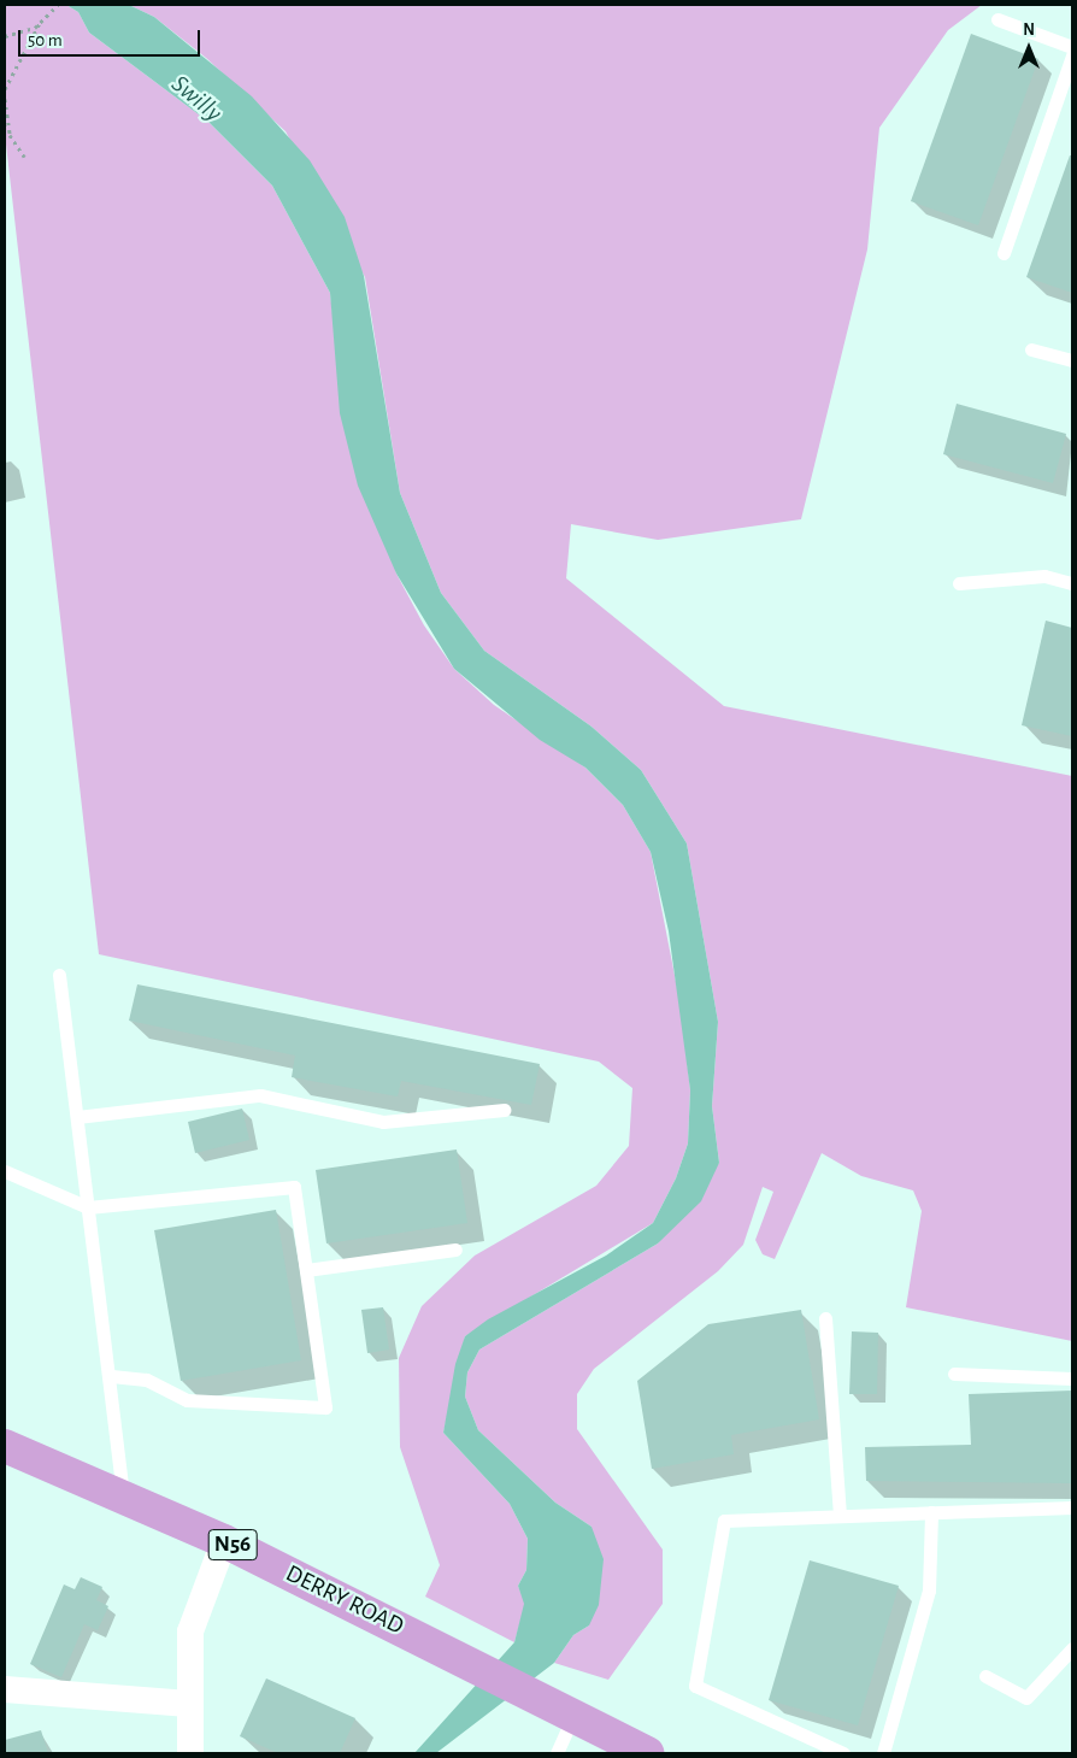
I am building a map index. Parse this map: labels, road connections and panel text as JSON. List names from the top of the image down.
{
  "streets": {
    "main road": ["N56", "DERRY ROAD"]
  },
  "water": ["Swilly"],
  "scale_bar": "50 m",
  "north": "top"
}
